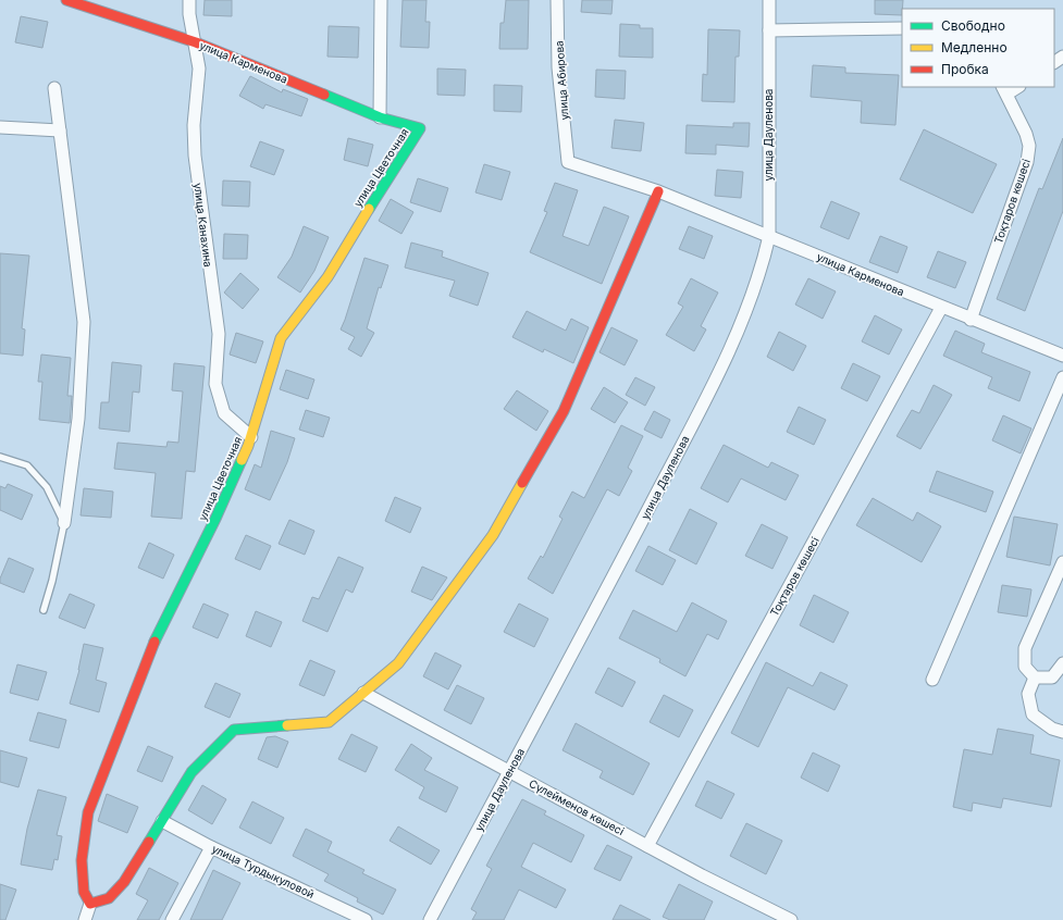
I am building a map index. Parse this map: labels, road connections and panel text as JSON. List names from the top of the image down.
{
  "streets": {
    "street": [
      "улица Карменова",
      "улица Абирова",
      "улица Дауленова",
      "улица Цветочная",
      "Тоқтаров көшесі",
      "улица Канахина",
      "Сүлейменов көшесі",
      "улица Турдыкуловой"
    ]
  },
  "crossings": [
    ["улица Карменова", "улица Абирова"],
    ["улица Карменова", "улица Дауленова"],
    ["улица Карменова", "улица Цветочная"],
    ["улица Карменова", "Тоқтаров көшесі"],
    ["улица Карменова", "улица Канахина"],
    ["улица Дауленова", "Сүлейменов көшесі"],
    ["улица Цветочная", "улица Канахина"],
    ["Тоқтаров көшесі", "Сүлейменов көшесі"]
  ],
  "legend": ["Свободно", "Медленно", "Пробка"]
}
